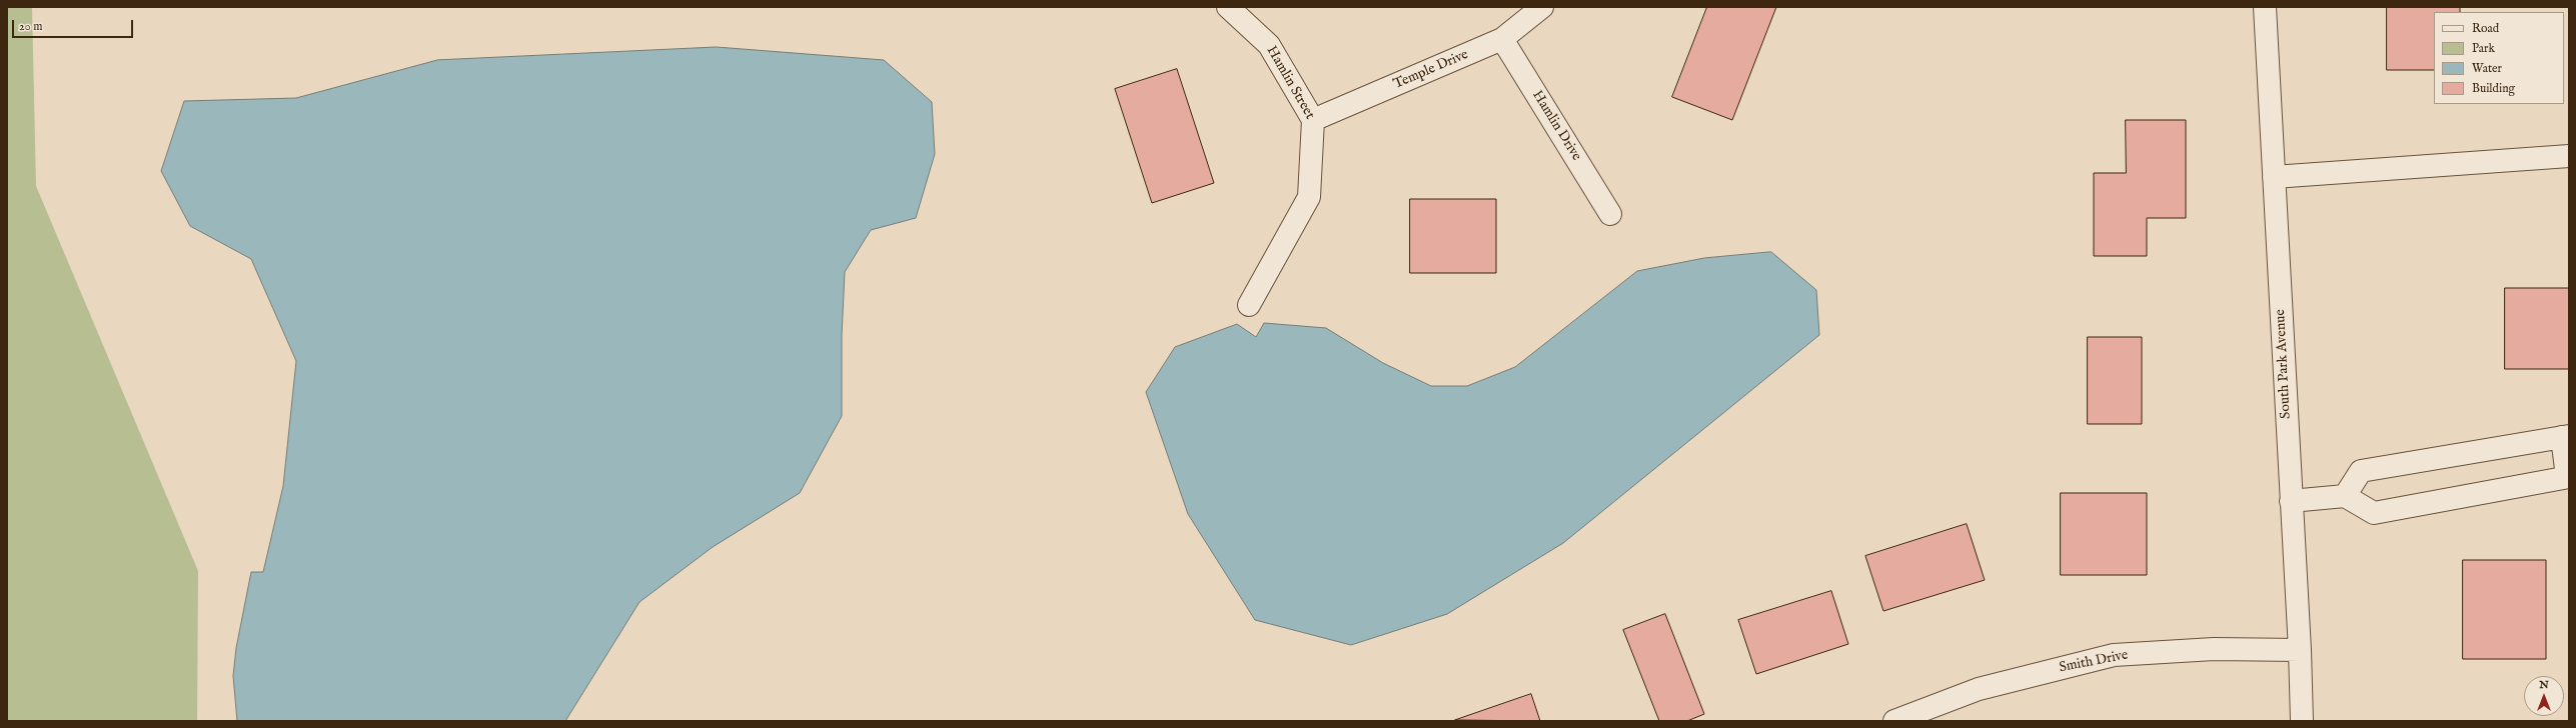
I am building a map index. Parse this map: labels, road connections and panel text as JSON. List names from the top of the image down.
{
  "streets": {
    "street": [
      "Temple Drive",
      "Hamlin Street",
      "Hamlin Drive",
      "South Park Avenue",
      "Smith Drive"
    ]
  },
  "crossings": [
    ["Temple Drive", "Hamlin Street"],
    ["Temple Drive", "Hamlin Drive"],
    ["South Park Avenue", "Smith Drive"]
  ],
  "legend": [
    "Road",
    "Park",
    "Water",
    "Building"
  ],
  "scale_bar": "20 m",
  "north": "top"
}
